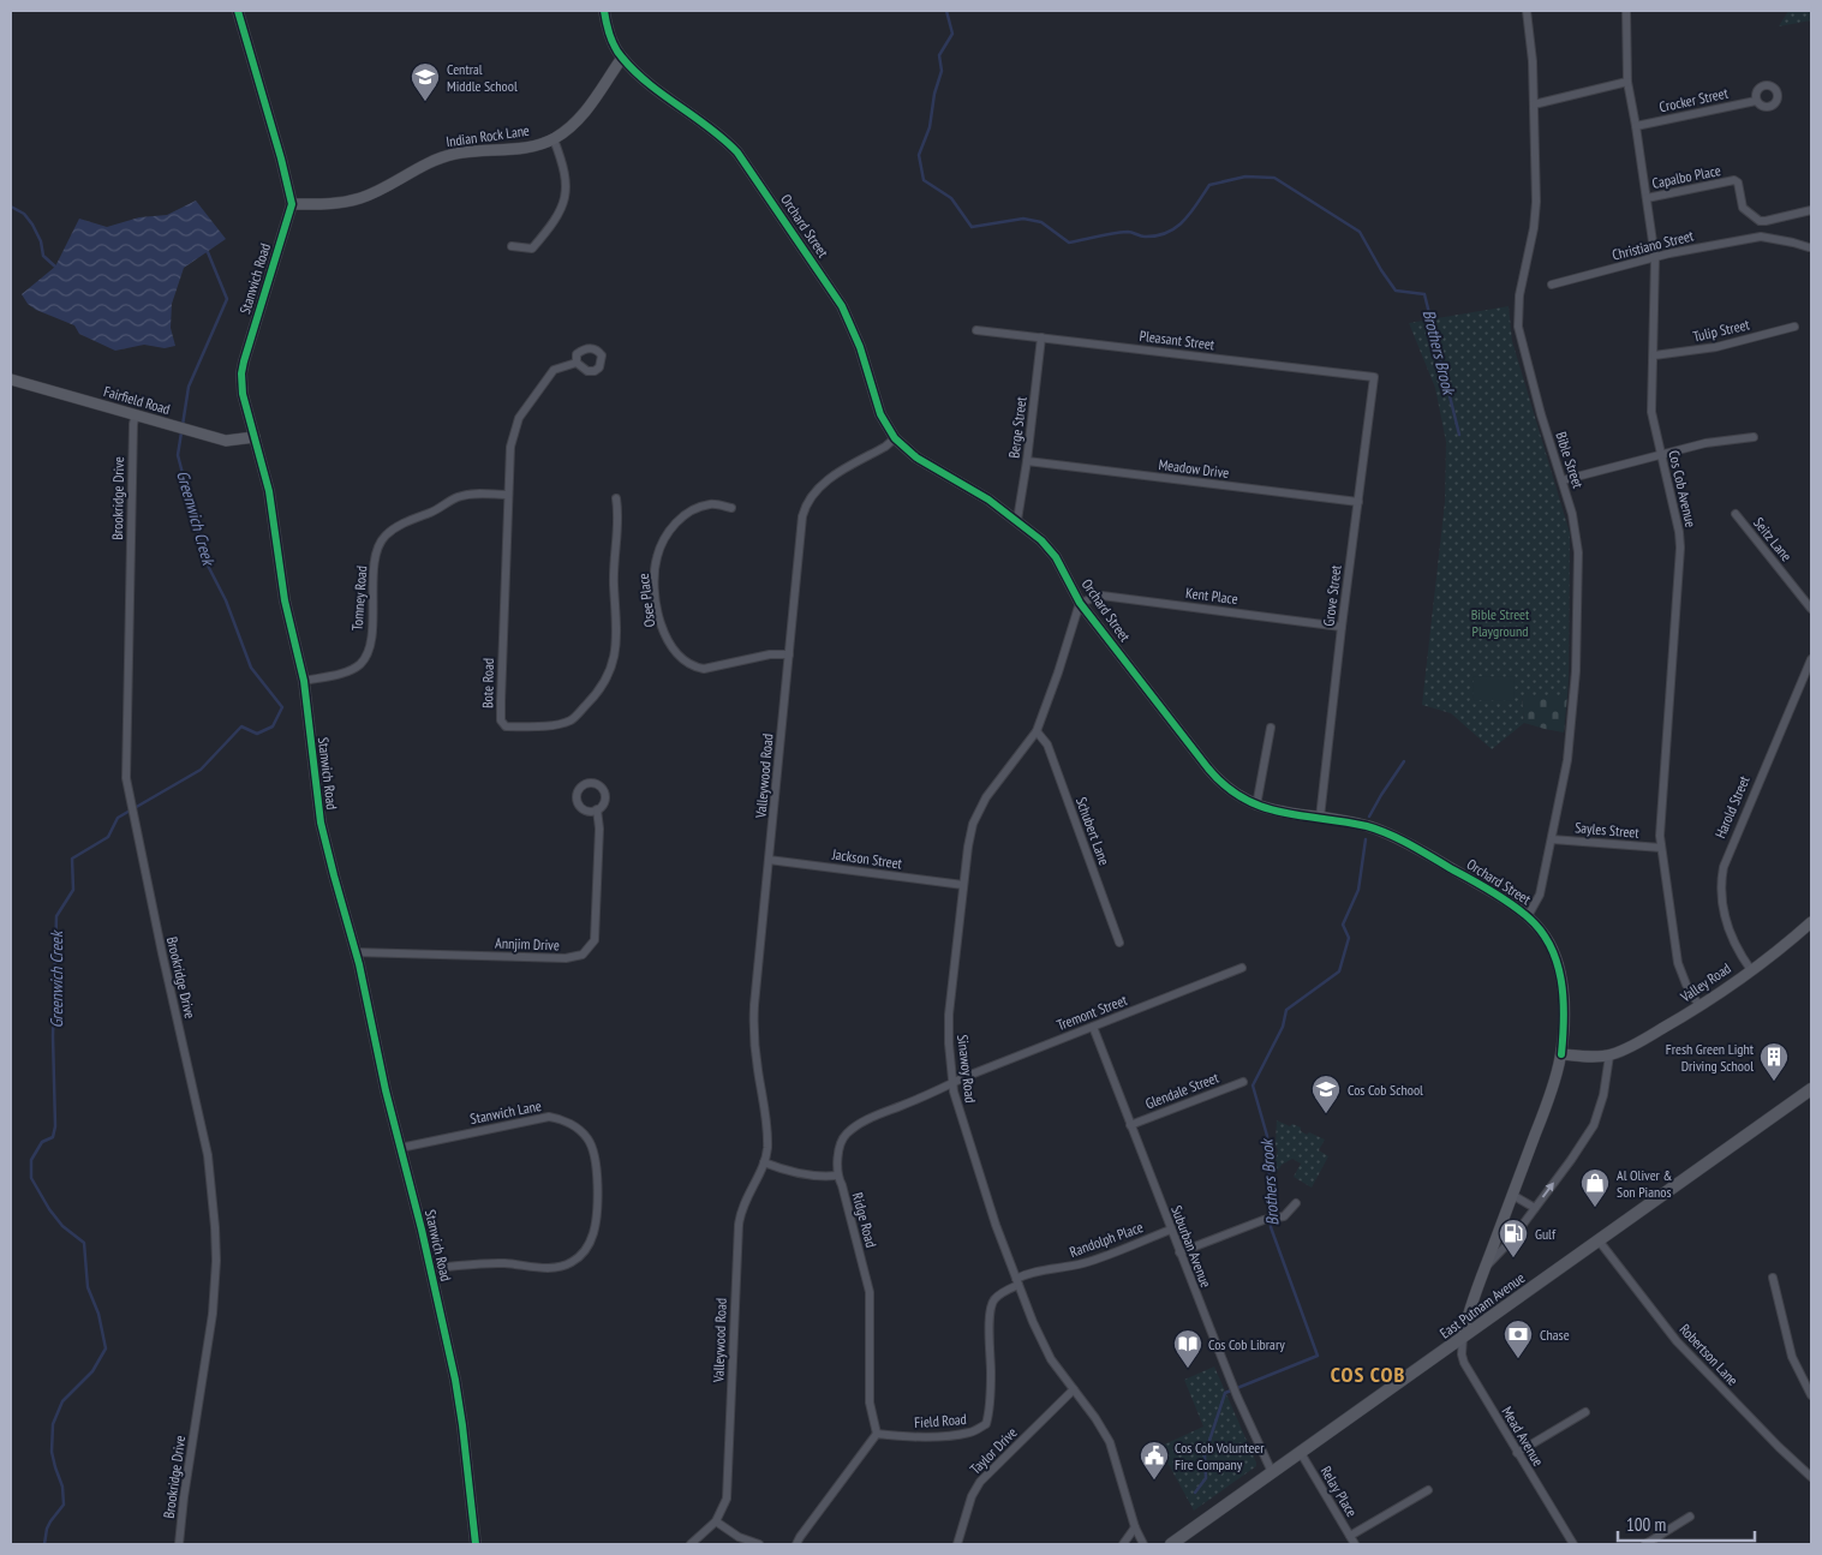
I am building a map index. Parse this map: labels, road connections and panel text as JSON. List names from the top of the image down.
{
  "streets": {
    "main road": ["East Putnam Avenue"],
    "street": [
      "Crocker Street",
      "Indian Rock Lane",
      "Capalbo Place",
      "Orchard Street",
      "Christiano Street",
      "Stanwich Road",
      "Tulip Street",
      "Pleasant Street",
      "Fairfield Road",
      "Berge Street",
      "Bible Street",
      "Meadow Drive",
      "Cos Cob Avenue",
      "Brookridge Drive",
      "Seitz Lane",
      "Kent Place",
      "Grove Street",
      "Tomney Road",
      "Osee Place",
      "Bote Road",
      "Valleywood Road",
      "Harold Street",
      "Sayles Street",
      "Schubert Lane",
      "Jackson Street",
      "Annjim Drive",
      "Valley Road",
      "Tremont Street",
      "Sinawoy Road",
      "Glendale Street",
      "Stanwich Lane",
      "Ridge Road",
      "Randolph Place",
      "Suburban Avenue",
      "Robertson Lane",
      "Field Road",
      "Mead Avenue",
      "Taylor Drive",
      "Relay Place"
    ]
  },
  "crossings": [
    ["Crocker Street", "Cos Cob Avenue"],
    ["Indian Rock Lane", "Orchard Street"],
    ["Indian Rock Lane", "Stanwich Road"],
    ["Capalbo Place", "Cos Cob Avenue"],
    ["Orchard Street", "Berge Street"],
    ["Orchard Street", "Bible Street"],
    ["Orchard Street", "Kent Place"],
    ["Orchard Street", "Grove Street"],
    ["Orchard Street", "Valleywood Road"],
    ["Orchard Street", "Valley Road"],
    ["Orchard Street", "Sinawoy Road"],
    ["Orchard Street", "East Putnam Avenue"],
    ["Orchard Street", "Mead Avenue"],
    ["Christiano Street", "Cos Cob Avenue"],
    ["Stanwich Road", "Fairfield Road"],
    ["Stanwich Road", "Tomney Road"],
    ["Stanwich Road", "Annjim Drive"],
    ["Stanwich Road", "Stanwich Lane"],
    ["Tulip Street", "Cos Cob Avenue"],
    ["Pleasant Street", "Berge Street"],
    ["Pleasant Street", "Grove Street"],
    ["Fairfield Road", "Brookridge Drive"],
    ["Berge Street", "Meadow Drive"],
    ["Bible Street", "Sayles Street"],
    ["Meadow Drive", "Grove Street"],
    ["Cos Cob Avenue", "Sayles Street"],
    ["Cos Cob Avenue", "Valley Road"],
    ["Kent Place", "Grove Street"],
    ["Kent Place", "Sinawoy Road"],
    ["Tomney Road", "Bote Road"],
    ["Osee Place", "Valleywood Road"],
    ["Valleywood Road", "Jackson Street"],
    ["Harold Street", "Valley Road"],
    ["Schubert Lane", "Sinawoy Road"],
    ["Jackson Street", "Sinawoy Road"],
    ["Tremont Street", "Sinawoy Road"],
    ["Tremont Street", "Ridge Road"],
    ["Tremont Street", "Suburban Avenue"],
    ["Sinawoy Road", "Ridge Road"],
    ["Sinawoy Road", "Randolph Place"],
    ["Sinawoy Road", "Field Road"],
    ["Sinawoy Road", "Taylor Drive"],
    ["Glendale Street", "Suburban Avenue"],
    ["Ridge Road", "Field Road"],
    ["Randolph Place", "Suburban Avenue"],
    ["Randolph Place", "Field Road"],
    ["Suburban Avenue", "East Putnam Avenue"],
    ["East Putnam Avenue", "Robertson Lane"],
    ["East Putnam Avenue", "Mead Avenue"],
    ["East Putnam Avenue", "Relay Place"]
  ],
  "districts": ["COS COB"],
  "water": ["Brothers Brook", "Greenwich Creek"],
  "parks": ["Bible Street Playground"],
  "places": {
    "school or university": ["Central Middle School", "Cos Cob School"],
    "building": ["Fresh Green Light Driving School"],
    "shop": ["Al Oliver & Son Pianos"],
    "fuel station": ["Gulf"],
    "bank": ["Chase"],
    "library": ["Cos Cob Library"],
    "public building": ["Cos Cob Volunteer Fire Company"]
  },
  "scale_bar": "100 m"
}
